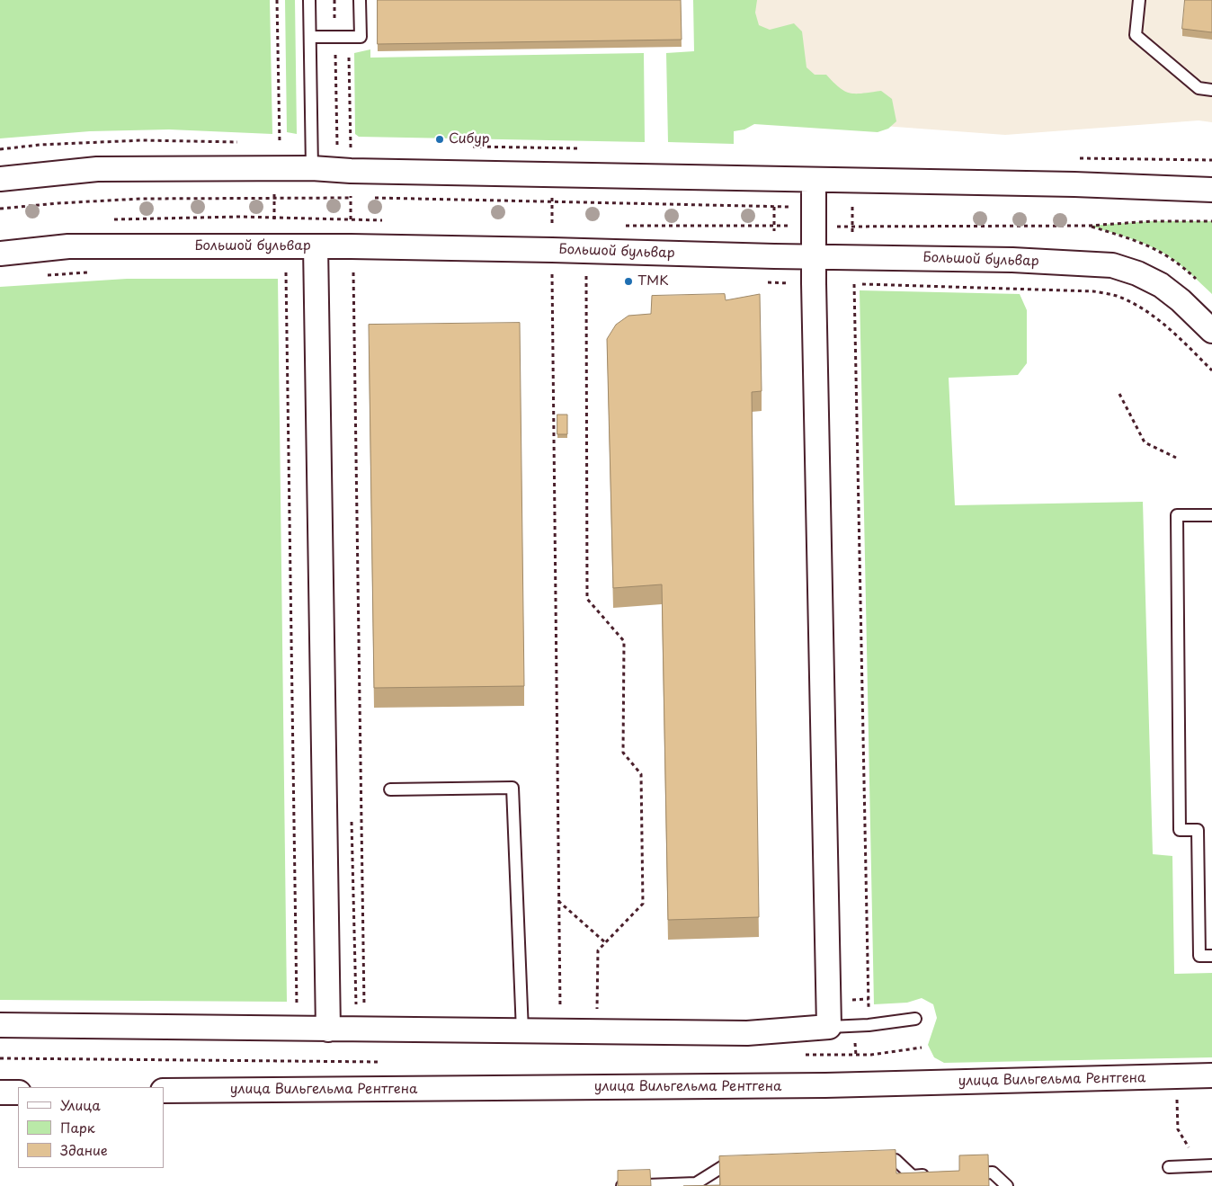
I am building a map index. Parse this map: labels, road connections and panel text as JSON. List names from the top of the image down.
{
  "streets": {
    "street": ["Большой бульвар", "улица Вильгельма Рентгена"]
  },
  "places": ["Сибур", "ТМК"],
  "legend": ["Улица", "Парк", "Здание"]
}
